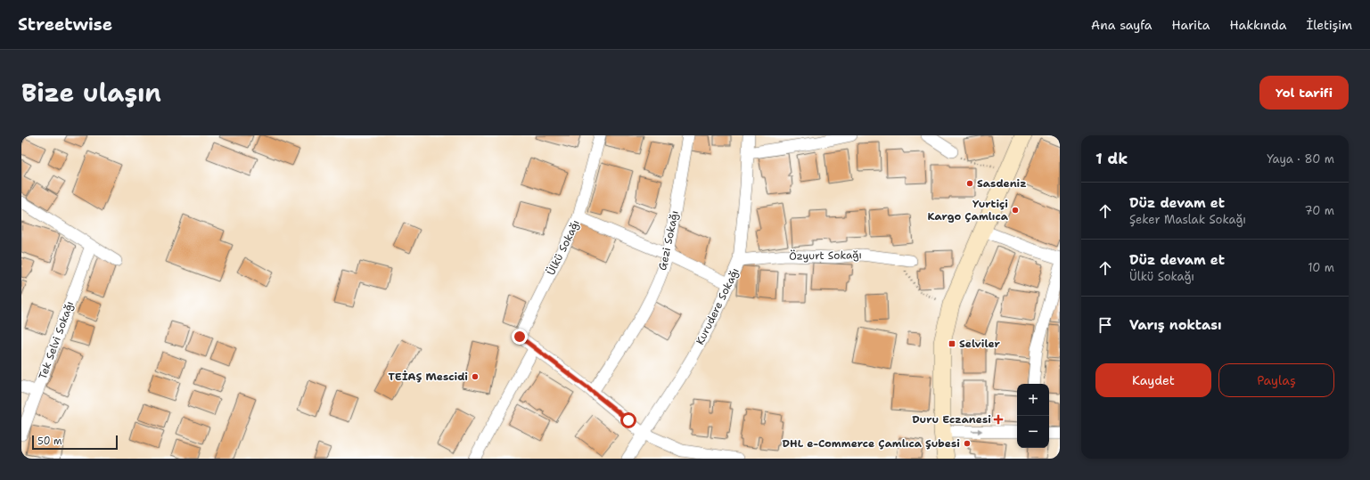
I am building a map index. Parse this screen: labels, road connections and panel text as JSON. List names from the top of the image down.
{
  "streets": {
    "street": [
      "Gezi Sokağı",
      "Ülkü Sokağı",
      "Özyurt Sokağı",
      "Kurudere Sokağı",
      "Tek Selvi Sokağı"
    ]
  },
  "crossings": [
    ["Özyurt Sokağı", "Kurudere Sokağı"]
  ],
  "places": {
    "other": [
      "Sasdeniz",
      "Yurtiçi Kargo Çamlıca",
      "TEİAŞ Mescidi",
      "DHL e-Commerce Çamlıca Şubesi"
    ],
    "transit": ["Selviler"],
    "health": ["Duru Eczanesi"]
  },
  "scale_bar": "50 m",
  "page": {
    "header": "Streetwise",
    "nav": [
      "Ana sayfa",
      "Harita",
      "Hakkında",
      "İletişim"
    ],
    "title": "Bize ulaşın",
    "buttons": [
      "Yol tarifi",
      ["Kaydet", "Paylaş"]
    ],
    "heading": ["1 dk", "Yaya · 80 m"],
    "list": [
      ["Düz devam et", "Şeker Maslak Sokağı", "70 m"],
      ["Düz devam et", "Ülkü Sokağı", "10 m"],
      "Varış noktası"
    ],
    "map_buttons": ["+", "−"],
    "scale": "50 m"
  }
}
